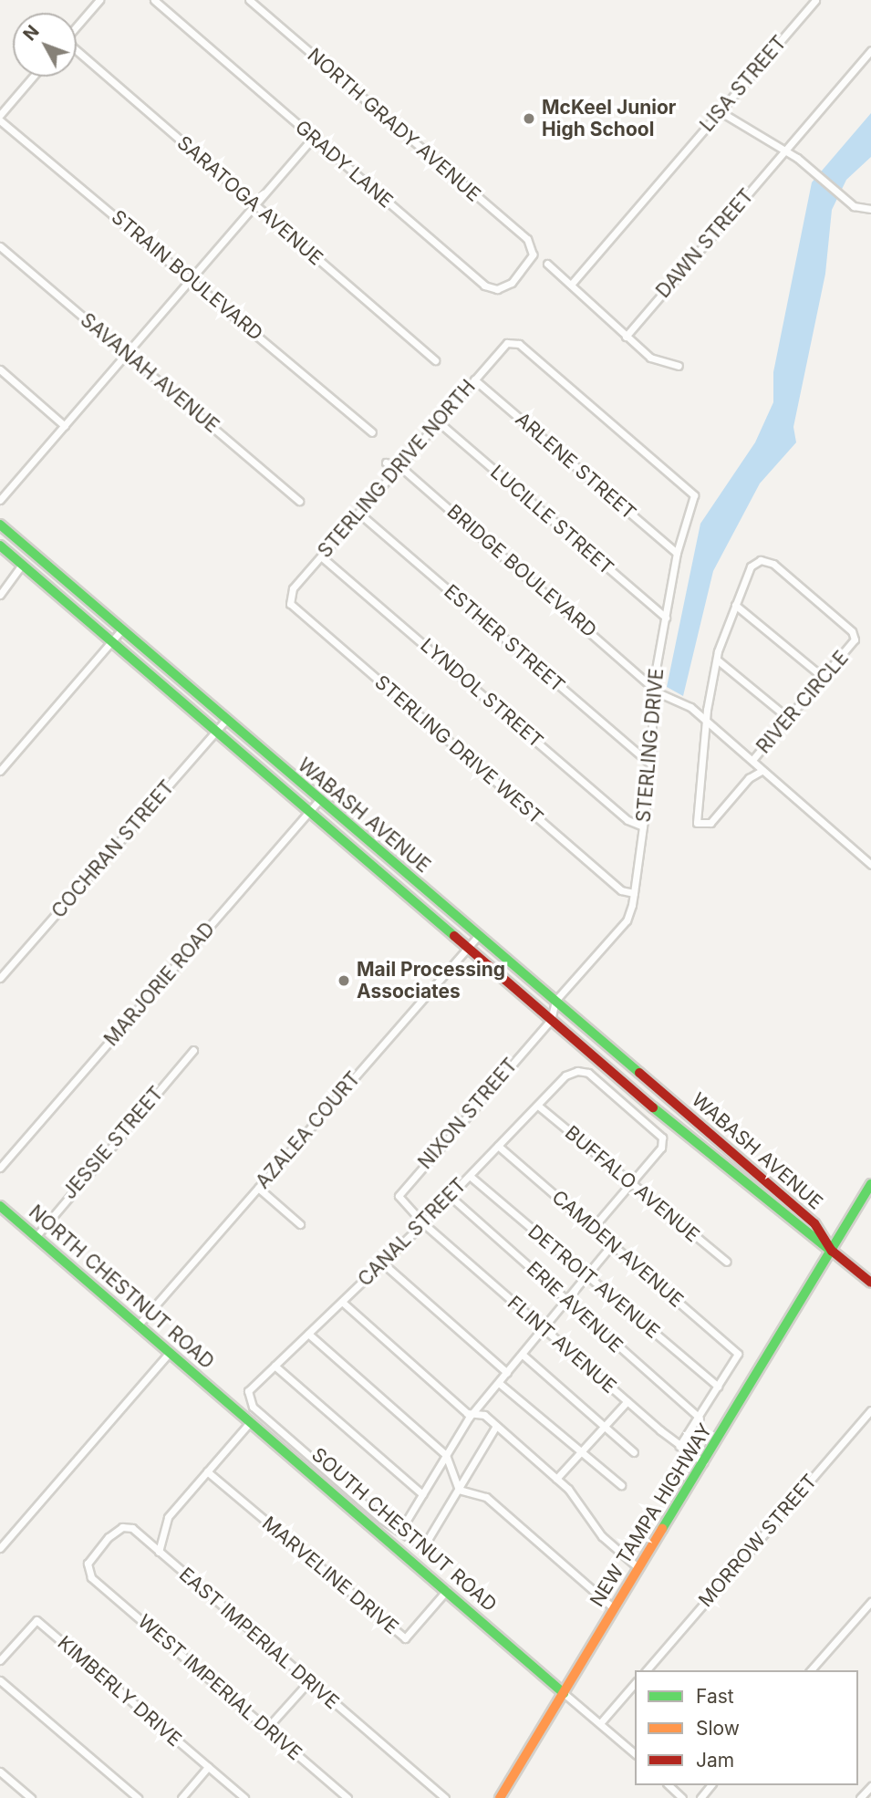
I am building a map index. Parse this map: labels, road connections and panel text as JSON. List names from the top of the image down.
{
  "streets": {
    "main road": [
      "WABASH AVENUE",
      "NORTH CHESTNUT ROAD",
      "NEW TAMPA HIGHWAY",
      "SOUTH CHESTNUT ROAD"
    ],
    "street": [
      "LISA STREET",
      "NORTH GRADY AVENUE",
      "GRADY LANE",
      "SARATOGA AVENUE",
      "DAWN STREET",
      "STRAIN BOULEVARD",
      "SAVANAH AVENUE",
      "ARLENE STREET",
      "STERLING DRIVE NORTH",
      "LUCILLE STREET",
      "BRIDGE BOULEVARD",
      "ESTHER STREET",
      "LYNDOL STREET",
      "RIVER CIRCLE",
      "STERLING DRIVE",
      "STERLING DRIVE WEST",
      "COCHRAN STREET",
      "MARJORIE ROAD",
      "NIXON STREET",
      "AZALEA COURT",
      "JESSIE STREET",
      "BUFFALO AVENUE",
      "CANAL STREET",
      "CAMDEN AVENUE",
      "DETROIT AVENUE",
      "ERIE AVENUE",
      "FLINT AVENUE",
      "MORROW STREET",
      "MARVELINE DRIVE",
      "EAST IMPERIAL DRIVE",
      "WEST IMPERIAL DRIVE",
      "KIMBERLY DRIVE"
    ]
  },
  "crossings": [
    ["NORTH GRADY AVENUE", "GRADY LANE"],
    ["ARLENE STREET", "STERLING DRIVE NORTH"],
    ["ARLENE STREET", "STERLING DRIVE"],
    ["STERLING DRIVE NORTH", "LUCILLE STREET"],
    ["STERLING DRIVE NORTH", "BRIDGE BOULEVARD"],
    ["STERLING DRIVE NORTH", "ESTHER STREET"],
    ["STERLING DRIVE NORTH", "LYNDOL STREET"],
    ["STERLING DRIVE NORTH", "STERLING DRIVE"],
    ["STERLING DRIVE NORTH", "STERLING DRIVE WEST"],
    ["LUCILLE STREET", "STERLING DRIVE"],
    ["BRIDGE BOULEVARD", "STERLING DRIVE"],
    ["ESTHER STREET", "STERLING DRIVE"],
    ["LYNDOL STREET", "STERLING DRIVE"],
    ["STERLING DRIVE", "STERLING DRIVE WEST"],
    ["STERLING DRIVE", "WABASH AVENUE"],
    ["STERLING DRIVE", "NIXON STREET"],
    ["WABASH AVENUE", "COCHRAN STREET"],
    ["WABASH AVENUE", "MARJORIE ROAD"],
    ["WABASH AVENUE", "NIXON STREET"],
    ["WABASH AVENUE", "AZALEA COURT"],
    ["WABASH AVENUE", "NEW TAMPA HIGHWAY"],
    ["NIXON STREET", "CANAL STREET"],
    ["NIXON STREET", "FLINT AVENUE"],
    ["AZALEA COURT", "NORTH CHESTNUT ROAD"],
    ["JESSIE STREET", "NORTH CHESTNUT ROAD"],
    ["BUFFALO AVENUE", "CANAL STREET"],
    ["CANAL STREET", "CAMDEN AVENUE"],
    ["CANAL STREET", "DETROIT AVENUE"],
    ["CANAL STREET", "ERIE AVENUE"],
    ["CANAL STREET", "FLINT AVENUE"],
    ["CAMDEN AVENUE", "DETROIT AVENUE"],
    ["NORTH CHESTNUT ROAD", "SOUTH CHESTNUT ROAD"],
    ["FLINT AVENUE", "NEW TAMPA HIGHWAY"],
    ["NEW TAMPA HIGHWAY", "SOUTH CHESTNUT ROAD"],
    ["SOUTH CHESTNUT ROAD", "MARVELINE DRIVE"],
    ["EAST IMPERIAL DRIVE", "WEST IMPERIAL DRIVE"]
  ],
  "places": ["McKeel Junior High School", "Mail Processing Associates"],
  "legend": ["Fast", "Slow", "Jam"],
  "north": "top left"
}
